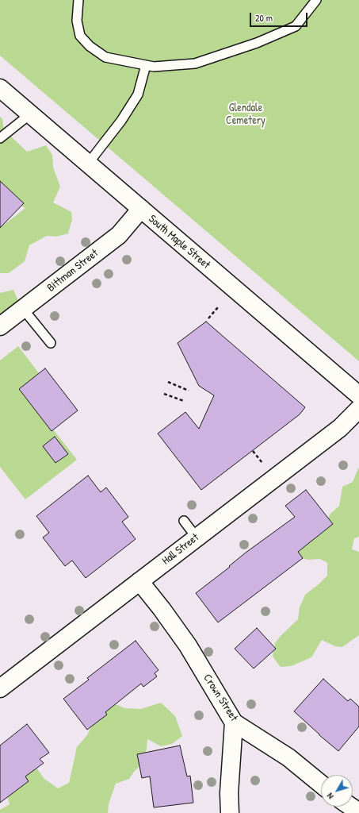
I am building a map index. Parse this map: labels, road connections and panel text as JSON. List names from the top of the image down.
{
  "streets": {
    "street": [
      "South Maple Street",
      "Bittman Street",
      "Hall Street",
      "Crown Street"
    ]
  },
  "crossings": [
    ["South Maple Street", "Bittman Street"],
    ["Hall Street", "Crown Street"]
  ],
  "parks": ["Glendale Cemetery"],
  "scale_bar": "20 m",
  "north": "bottom left"
}
